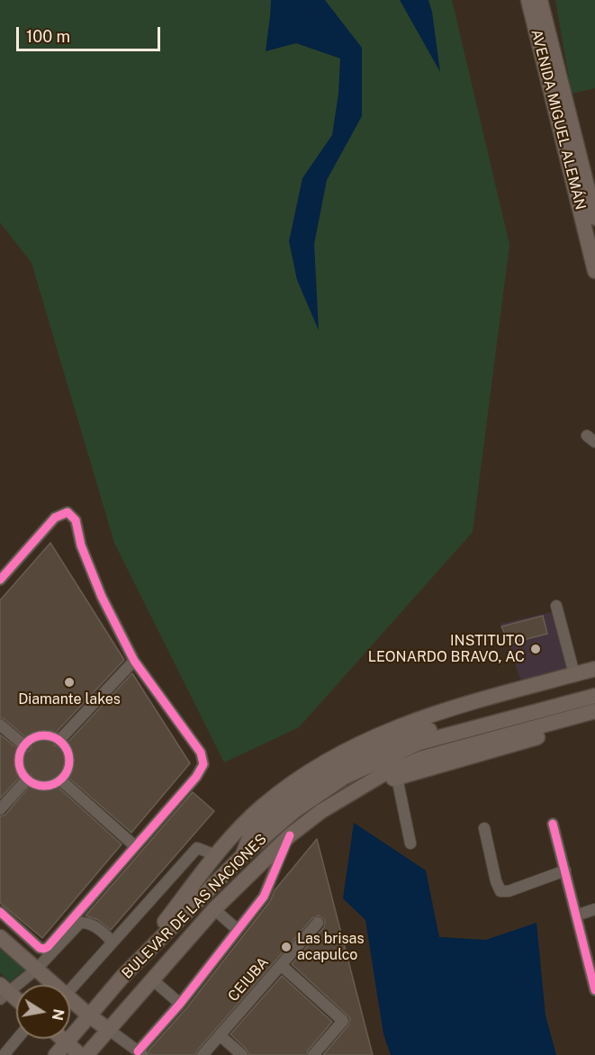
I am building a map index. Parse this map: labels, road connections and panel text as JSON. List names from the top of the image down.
{
  "streets": {
    "main road": ["AVENIDA MIGUEL ALEMÁN", "BULEVAR DE LAS NACIONES"],
    "street": ["CEIUBA"]
  },
  "places": ["INSTITUTO LEONARDO BRAVO, AC", "Diamante lakes", "Las brisas acapulco"],
  "scale_bar": "100 m",
  "north": "right"
}
